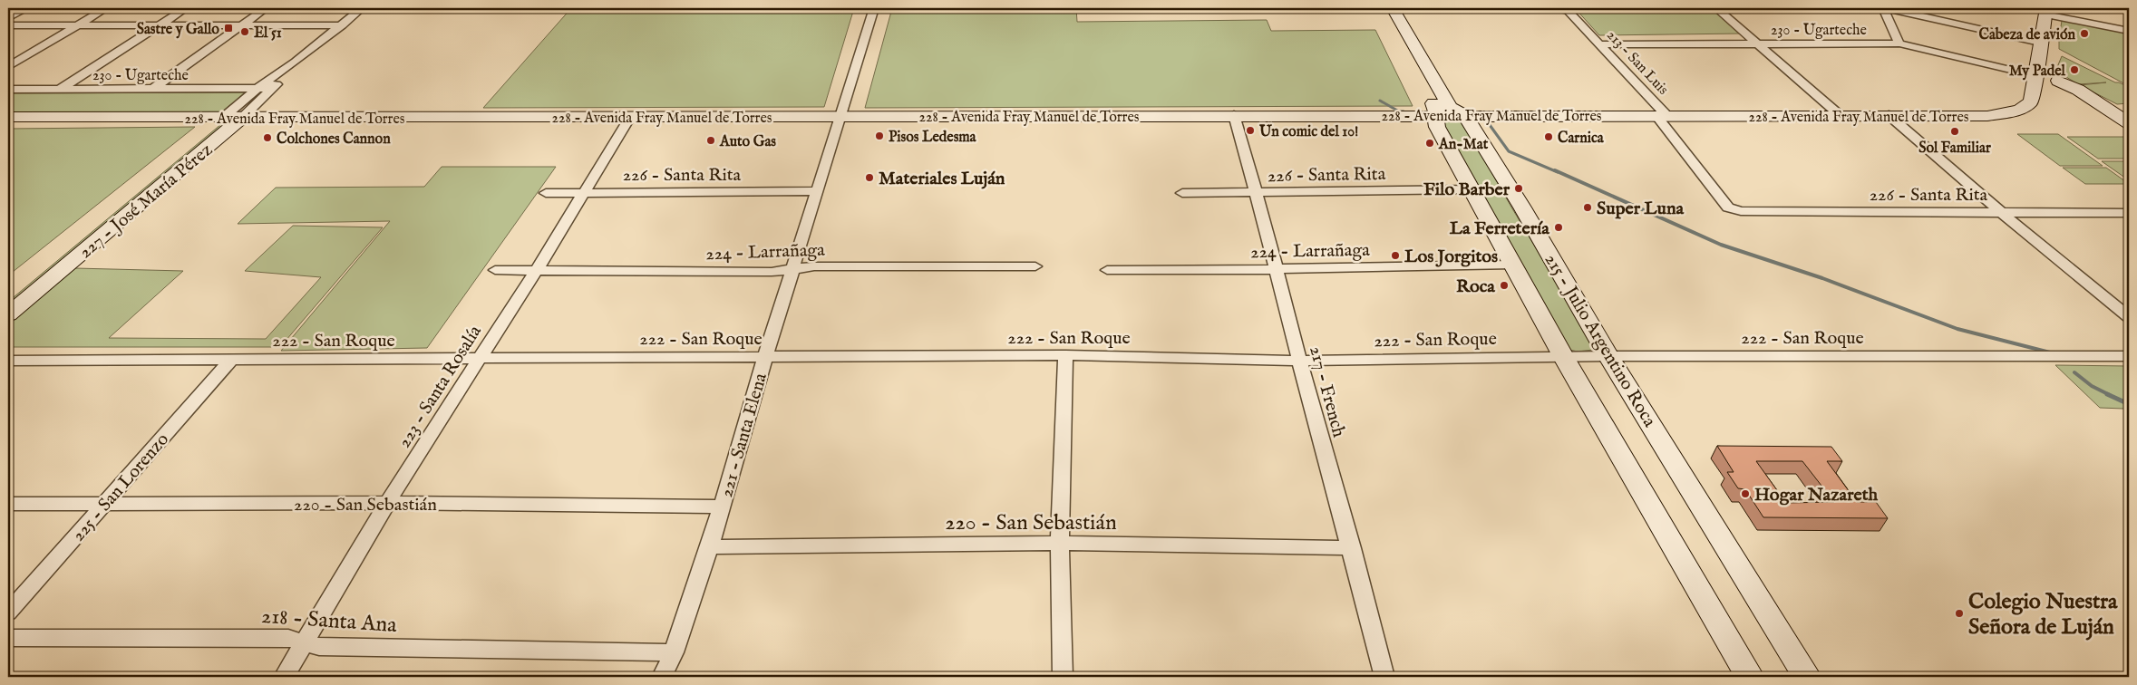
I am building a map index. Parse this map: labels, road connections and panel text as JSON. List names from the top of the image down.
{
  "streets": {
    "street": [
      "230 - Ugarteche",
      "213 - San Luis",
      "228 - Avenida Fray Manuel de Torres",
      "226 - Santa Rita",
      "227 - José María Pérez",
      "224 - Larrañaga",
      "222 - San Roque",
      "215 - Julio Argentino Roca",
      "223 - Santa Rosalía",
      "217 - French",
      "221 - Santa Elena",
      "225 - San Lorenzo",
      "220 - San Sebastián",
      "218 - Santa Ana"
    ]
  },
  "crossings": [
    ["230 - Ugarteche", "213 - San Luis"],
    ["230 - Ugarteche", "228 - Avenida Fray Manuel de Torres"],
    ["230 - Ugarteche", "227 - José María Pérez"],
    ["213 - San Luis", "228 - Avenida Fray Manuel de Torres"],
    ["213 - San Luis", "226 - Santa Rita"],
    ["228 - Avenida Fray Manuel de Torres", "227 - José María Pérez"],
    ["228 - Avenida Fray Manuel de Torres", "215 - Julio Argentino Roca"],
    ["228 - Avenida Fray Manuel de Torres", "223 - Santa Rosalía"],
    ["228 - Avenida Fray Manuel de Torres", "217 - French"],
    ["228 - Avenida Fray Manuel de Torres", "221 - Santa Elena"],
    ["226 - Santa Rita", "215 - Julio Argentino Roca"],
    ["226 - Santa Rita", "223 - Santa Rosalía"],
    ["226 - Santa Rita", "217 - French"],
    ["226 - Santa Rita", "221 - Santa Elena"],
    ["224 - Larrañaga", "215 - Julio Argentino Roca"],
    ["224 - Larrañaga", "223 - Santa Rosalía"],
    ["224 - Larrañaga", "217 - French"],
    ["224 - Larrañaga", "221 - Santa Elena"],
    ["222 - San Roque", "215 - Julio Argentino Roca"],
    ["222 - San Roque", "223 - Santa Rosalía"],
    ["222 - San Roque", "217 - French"],
    ["222 - San Roque", "221 - Santa Elena"],
    ["222 - San Roque", "225 - San Lorenzo"],
    ["223 - Santa Rosalía", "220 - San Sebastián"],
    ["223 - Santa Rosalía", "218 - Santa Ana"],
    ["217 - French", "220 - San Sebastián"],
    ["221 - Santa Elena", "220 - San Sebastián"],
    ["221 - Santa Elena", "218 - Santa Ana"],
    ["225 - San Lorenzo", "220 - San Sebastián"]
  ],
  "places": {
    "transit": ["Sastre y Gallo"],
    "other": [
      "El 51",
      "Cabeza de avión",
      "My Padel",
      "Un comic del 10!",
      "Sol Familiar",
      "Pisos Ledesma",
      "Carnica",
      "Colchones Cannon",
      "Auto Gas",
      "An-Mat",
      "Materiales Luján",
      "Filo Barber",
      "Super Luna",
      "La Ferretería",
      "Los Jorgitos",
      "Roca",
      "Hogar Nazareth",
      "Colegio Nuestra Señora de Luján"
    ]
  }
}
